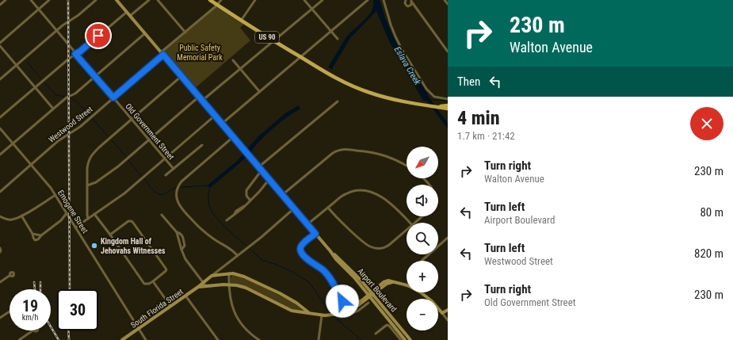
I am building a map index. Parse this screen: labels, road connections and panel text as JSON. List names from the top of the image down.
{
  "streets": {
    "main road": ["US 90"],
    "street": [
      "Westwood Street",
      "Old Government Street",
      "Emogene Street",
      "Airport Boulevard",
      "South Florida Street"
    ]
  },
  "crossings": [
    ["US 90", "Westwood Street"],
    ["Westwood Street", "Old Government Street"],
    ["Westwood Street", "Emogene Street"],
    ["Westwood Street", "Airport Boulevard"],
    ["Emogene Street", "South Florida Street"],
    ["Airport Boulevard", "South Florida Street"]
  ],
  "water": ["Eslava Creek"],
  "parks": ["Public Safety Memorial Park"],
  "places": ["Kingdom Hall of Jehovahs Witnesses"],
  "north": "bottom left",
  "page": {
    "turn": ["230 m", "Walton Avenue"],
    "then": "Then",
    "heading": ["4 min", "1.7 km · 21:42"],
    "map_buttons": ["+", "−"],
    "list": [
      {
        "name": "Turn right",
        "note": "Walton Avenue",
        "value": "230 m"
      },
      {
        "name": "Turn left",
        "note": "Airport Boulevard",
        "value": "80 m"
      },
      {
        "name": "Turn left",
        "note": "Westwood Street",
        "value": "820 m"
      },
      {
        "name": "Turn right",
        "note": "Old Government Street",
        "value": "230 m"
      }
    ],
    "speed": "19 km/h",
    "limit": "30"
  }
}
